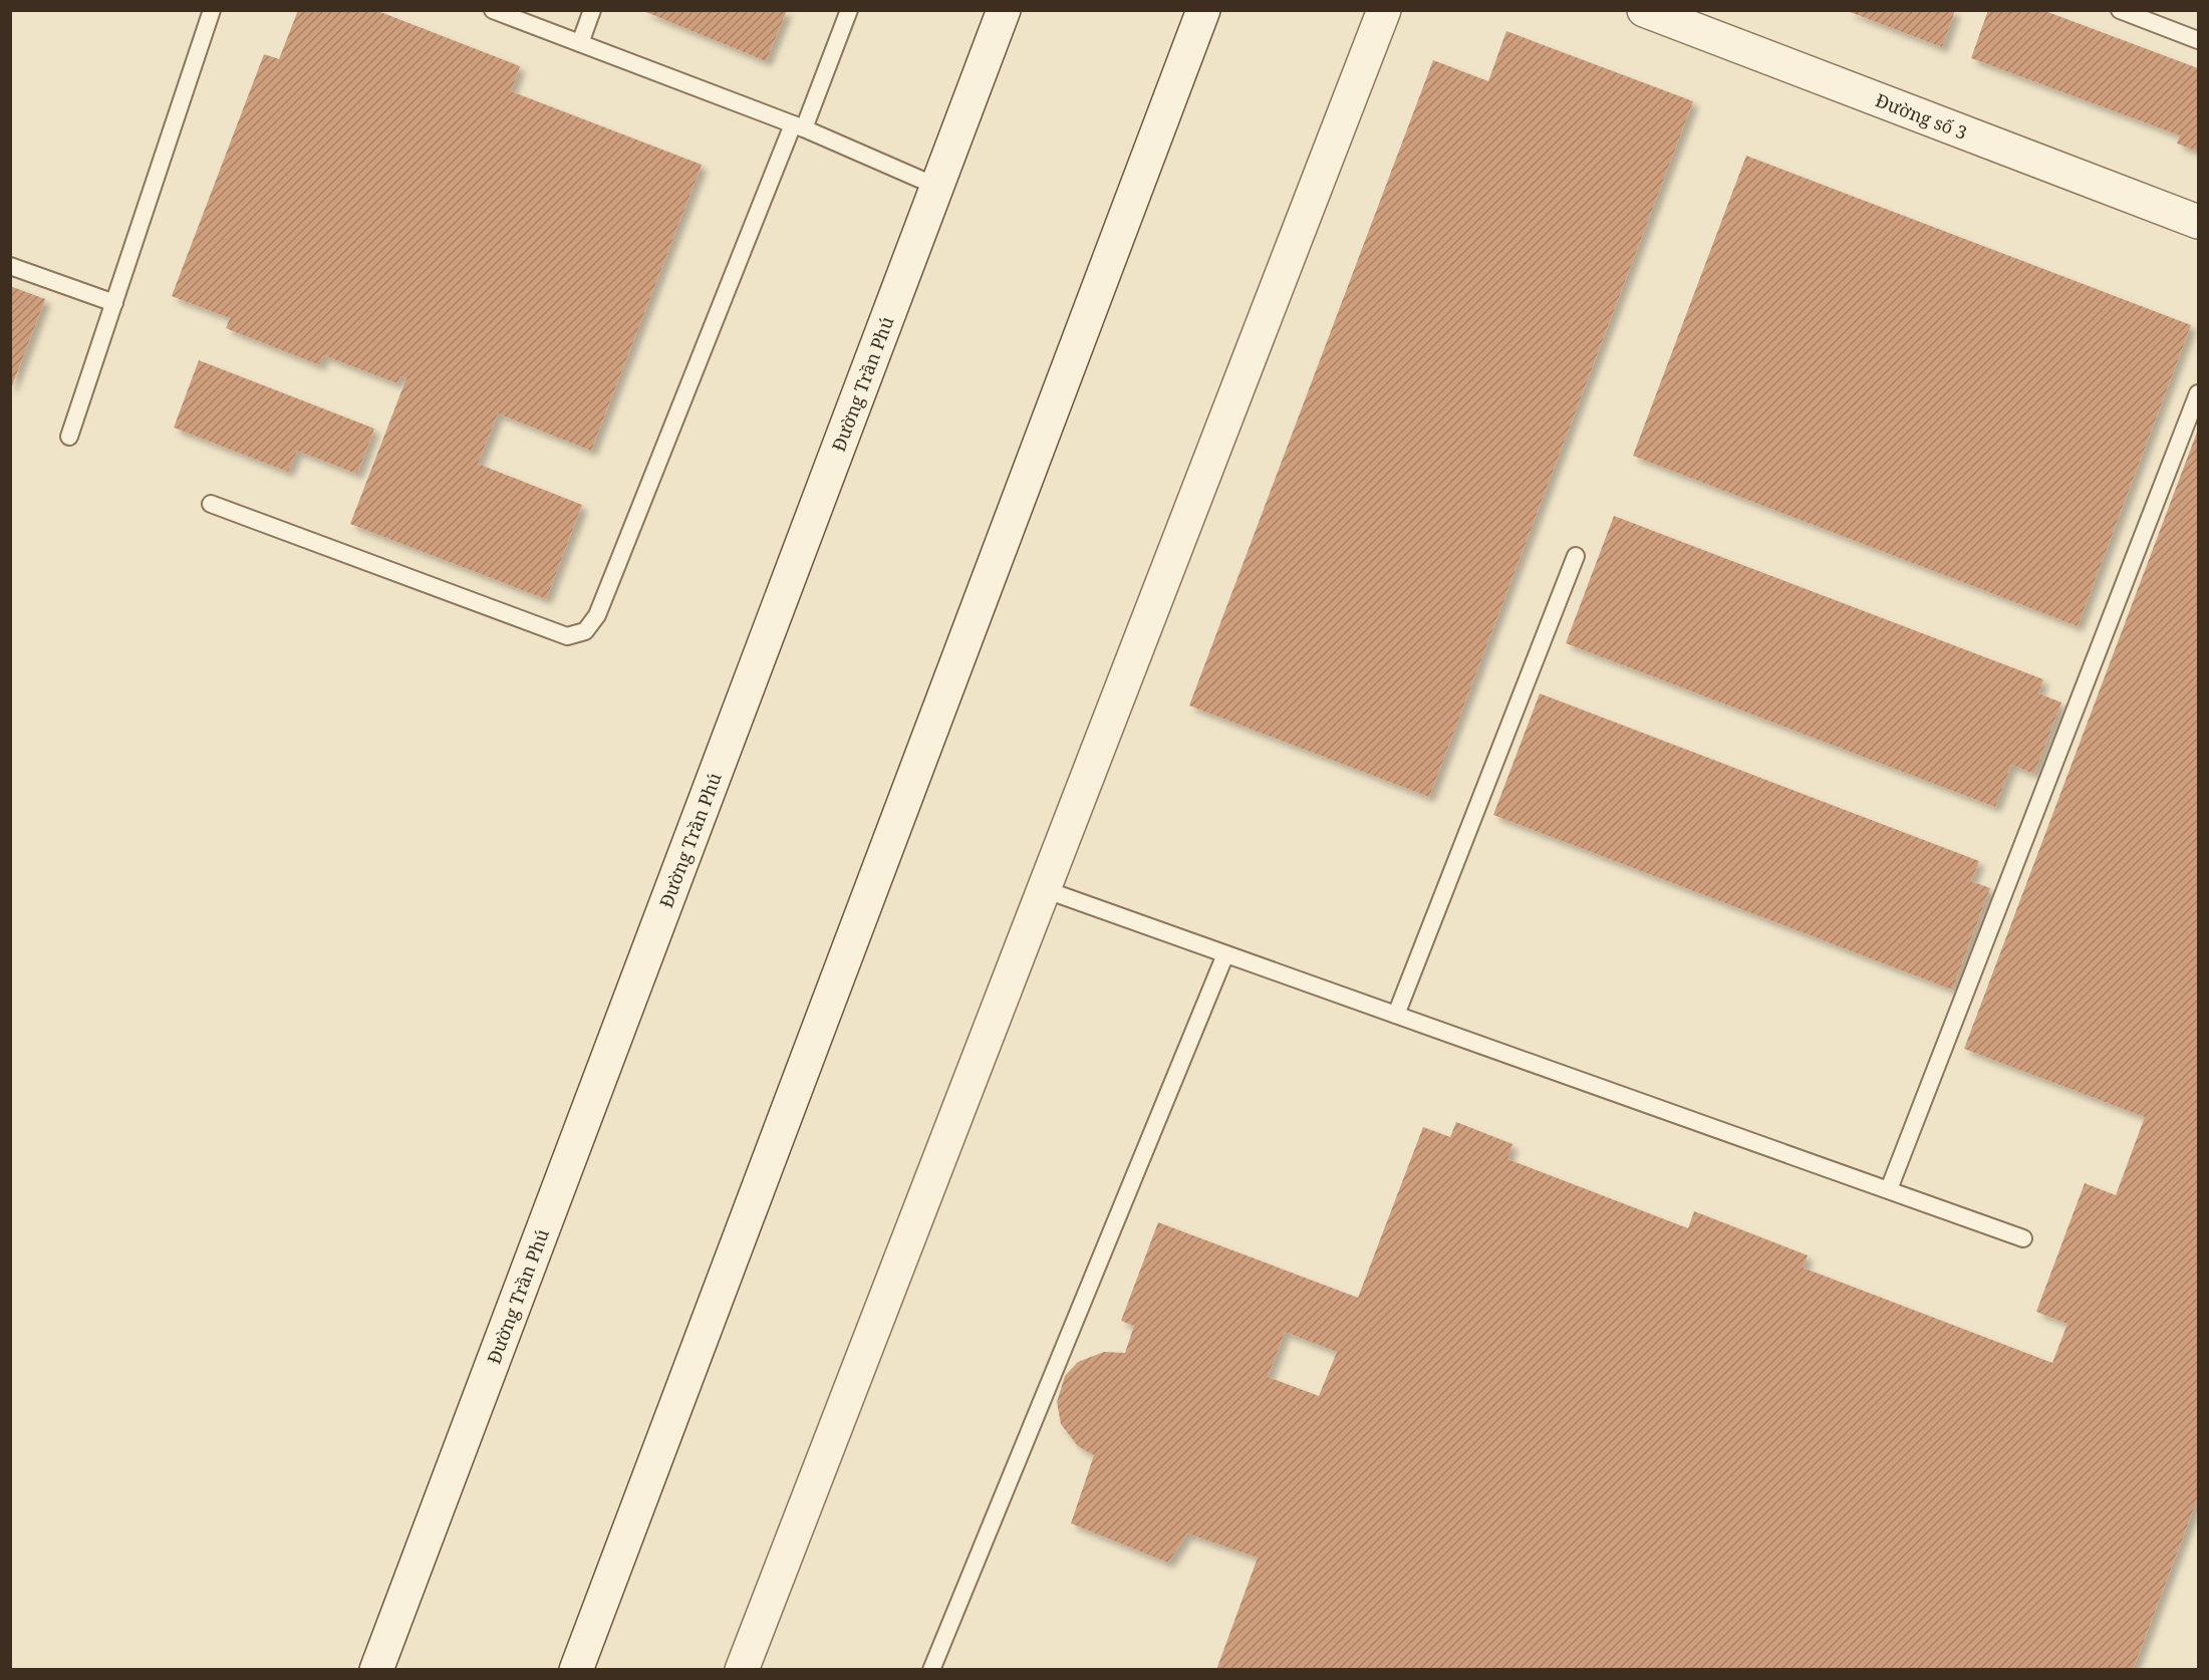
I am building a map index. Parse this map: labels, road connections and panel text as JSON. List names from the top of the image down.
{
  "streets": {
    "main road": ["Đường số 3", "Đường Trần Phú"]
  }
}
